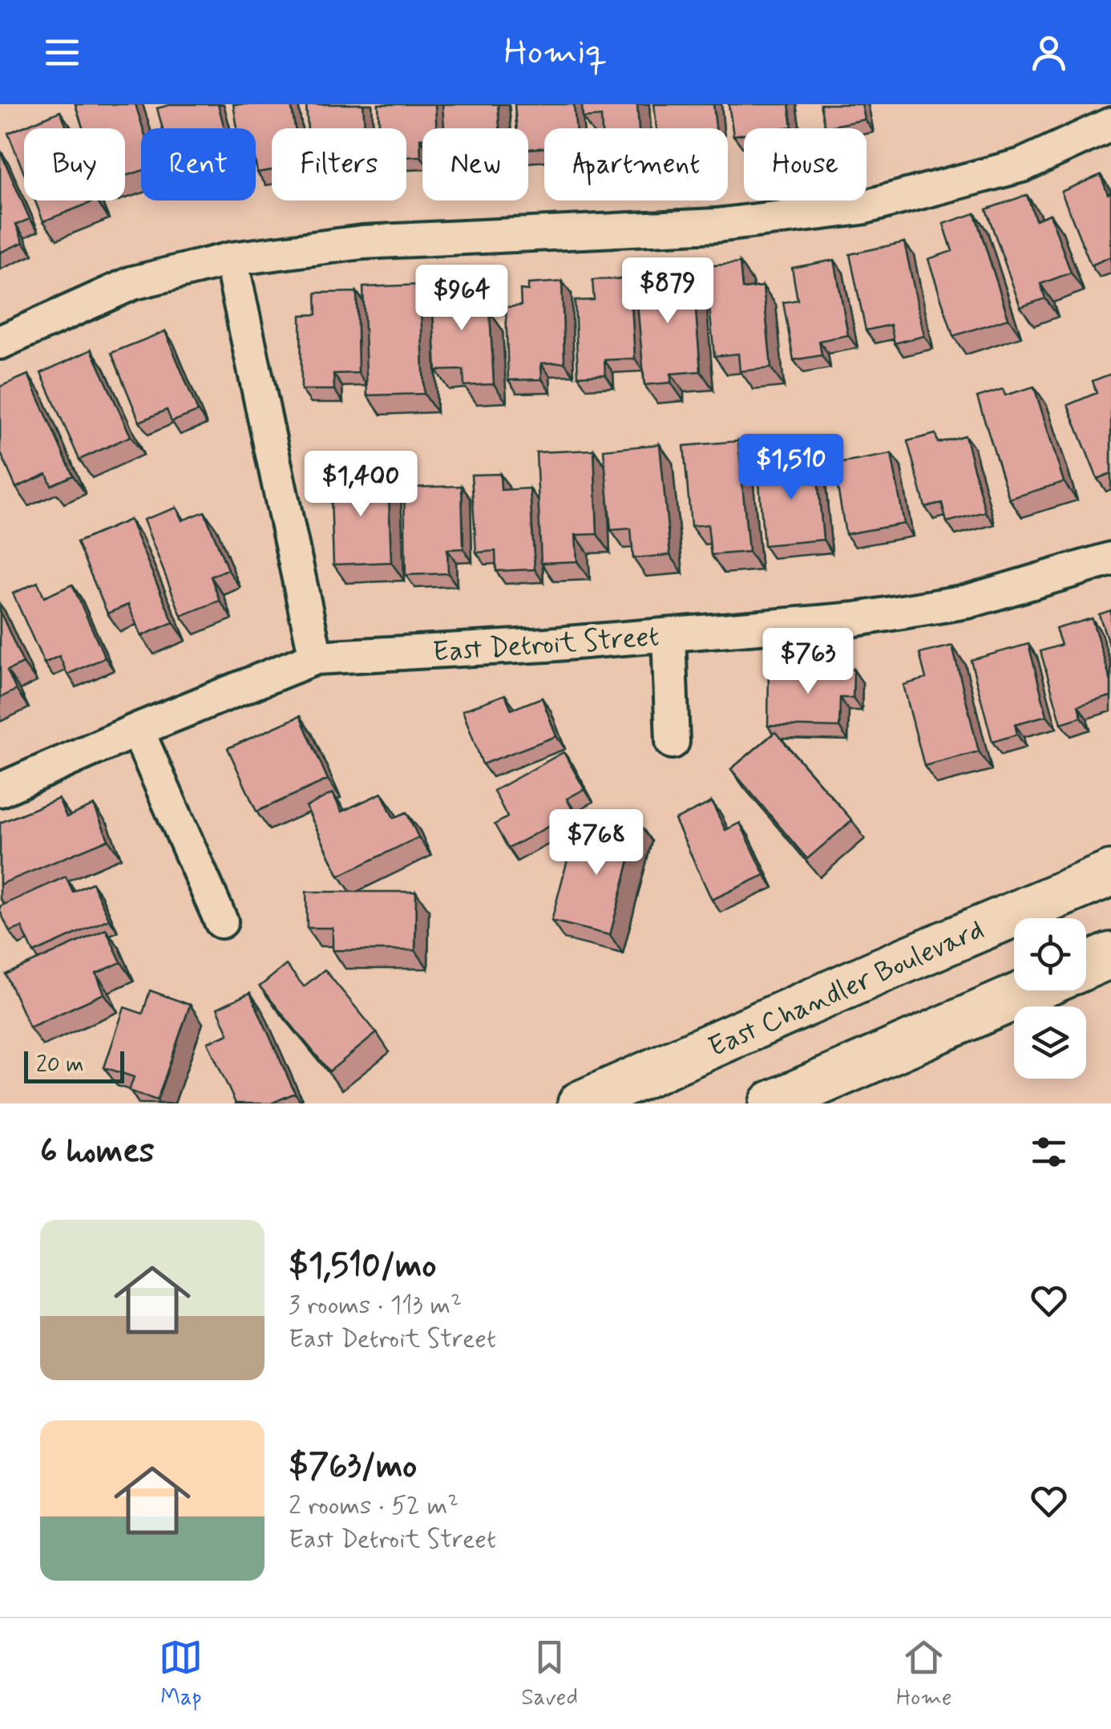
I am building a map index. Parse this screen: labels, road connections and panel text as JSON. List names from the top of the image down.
{
  "streets": {
    "main road": ["East Chandler Boulevard"],
    "street": ["East Detroit Street"]
  },
  "scale_bar": "20 m",
  "page": {
    "header": "Homiq",
    "chip": [
      "Buy",
      "Rent",
      "Filters",
      "New",
      "Apartment",
      "House"
    ],
    "price": [
      "$879",
      "$964",
      "$1,510",
      "$1,400",
      "$763",
      "$768"
    ],
    "scale": "20 m",
    "heading": "6 homes",
    "list": [
      {
        "name": "$1,510/mo",
        "note": "3 rooms · 113 m² · East Detroit Street"
      },
      {
        "name": "$763/mo",
        "note": "2 rooms · 52 m² · East Detroit Street"
      }
    ],
    "tabs": ["Map", "Saved", "Home"]
  }
}
